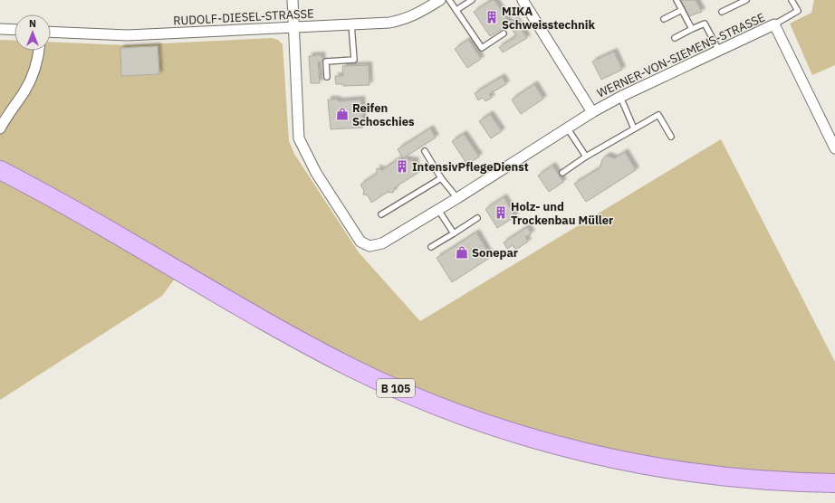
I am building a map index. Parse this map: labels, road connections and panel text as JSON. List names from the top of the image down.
{
  "streets": {
    "highway": ["B 105"],
    "street": ["RUDOLF-DIESEL-STRASSE", "WERNER-VON-SIEMENS-STRASSE"]
  },
  "crossings": [
    ["RUDOLF-DIESEL-STRASSE", "WERNER-VON-SIEMENS-STRASSE"]
  ],
  "places": {
    "building": ["MIKA Schweisstechnik", "IntensivPflegeDienst", "Holz- und Trockenbau Müller"],
    "shop": ["Reifen Schoschies", "Sonepar"]
  },
  "north": "top"
}
